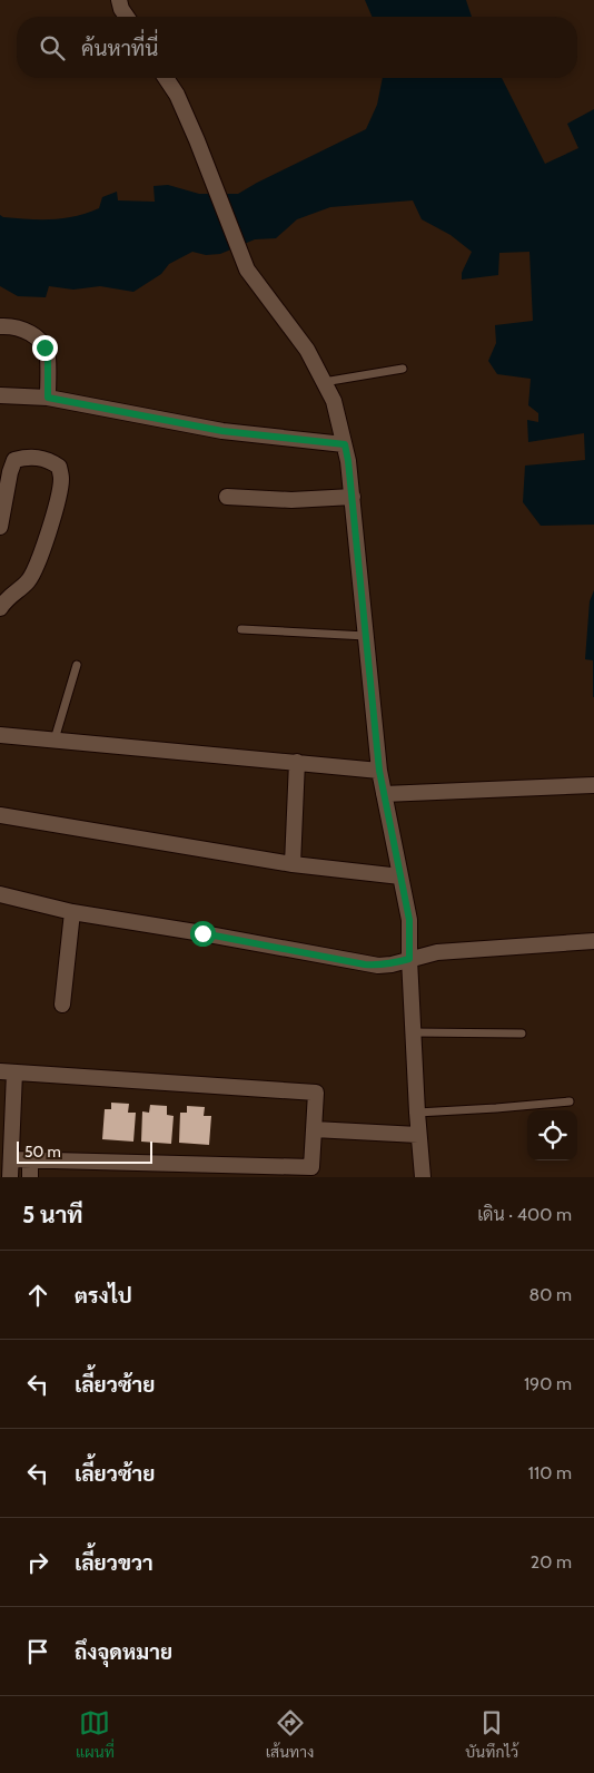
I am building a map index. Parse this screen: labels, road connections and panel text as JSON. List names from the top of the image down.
{
  "scale_bar": "50 m",
  "page": {
    "search": "ค้นหาที่นี่",
    "scale": "50 m",
    "heading": ["5 นาที", "เดิน · 400 m"],
    "list": [
      ["ตรงไป", "80 m"],
      ["เลี้ยวซ้าย", "190 m"],
      ["เลี้ยวซ้าย", "110 m"],
      ["เลี้ยวขวา", "20 m"],
      "ถึงจุดหมาย"
    ],
    "nav": ["แผนที่", "เส้นทาง", "บันทึกไว้"]
  }
}
